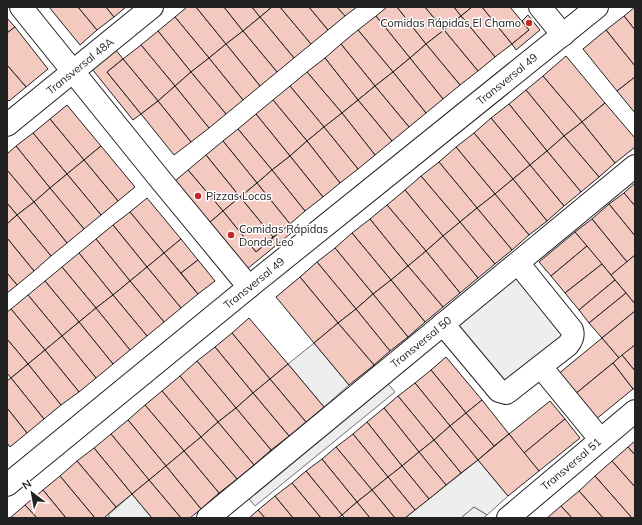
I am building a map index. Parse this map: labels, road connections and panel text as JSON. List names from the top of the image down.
{
  "streets": {
    "street": [
      "Transversal 48A",
      "Transversal 49",
      "Transversal 50",
      "Transversal 51"
    ]
  },
  "places": ["Comidas Rápidas El Chamo", "Pizzas Locas", "Comidas Rápidas Donde Leo"],
  "north": "top left"
}
